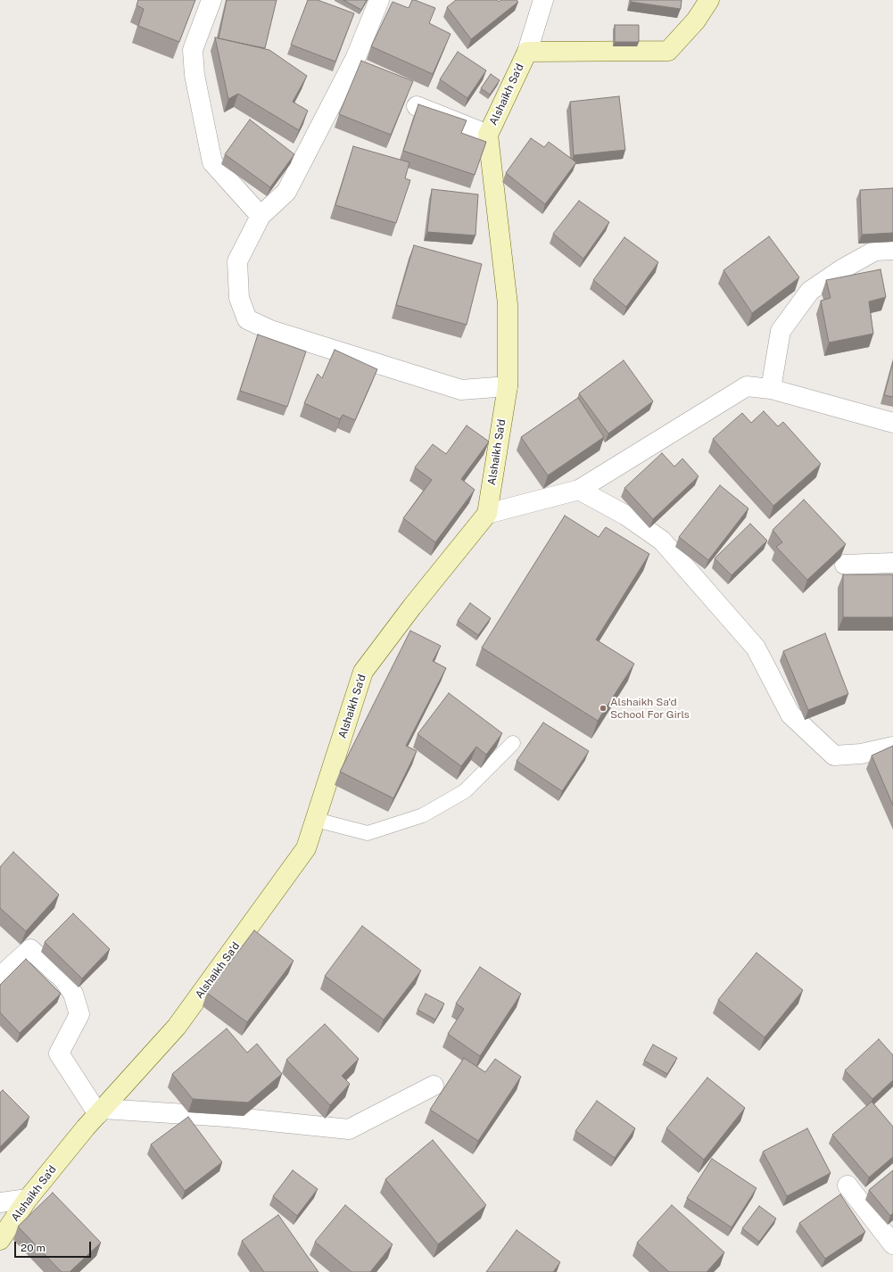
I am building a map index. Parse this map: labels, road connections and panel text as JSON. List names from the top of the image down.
{
  "streets": {
    "street": ["Alshaikh Sa'd"]
  },
  "places": ["Alshaikh Sa'd School For Girls"],
  "scale_bar": "20 m"
}
